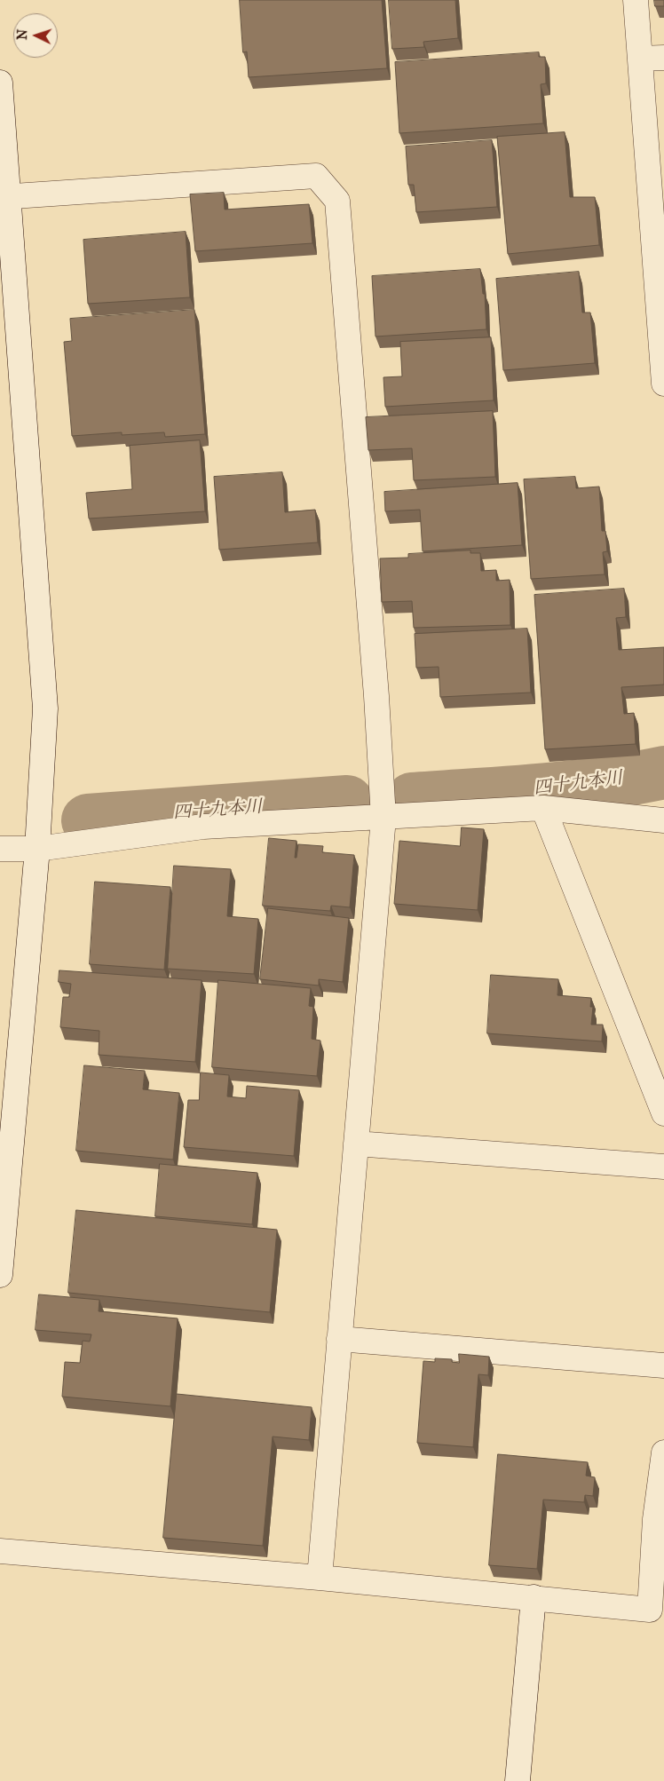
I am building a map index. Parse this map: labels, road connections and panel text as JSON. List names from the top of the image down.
{
  "water": ["四十九本川"],
  "north": "left"
}
